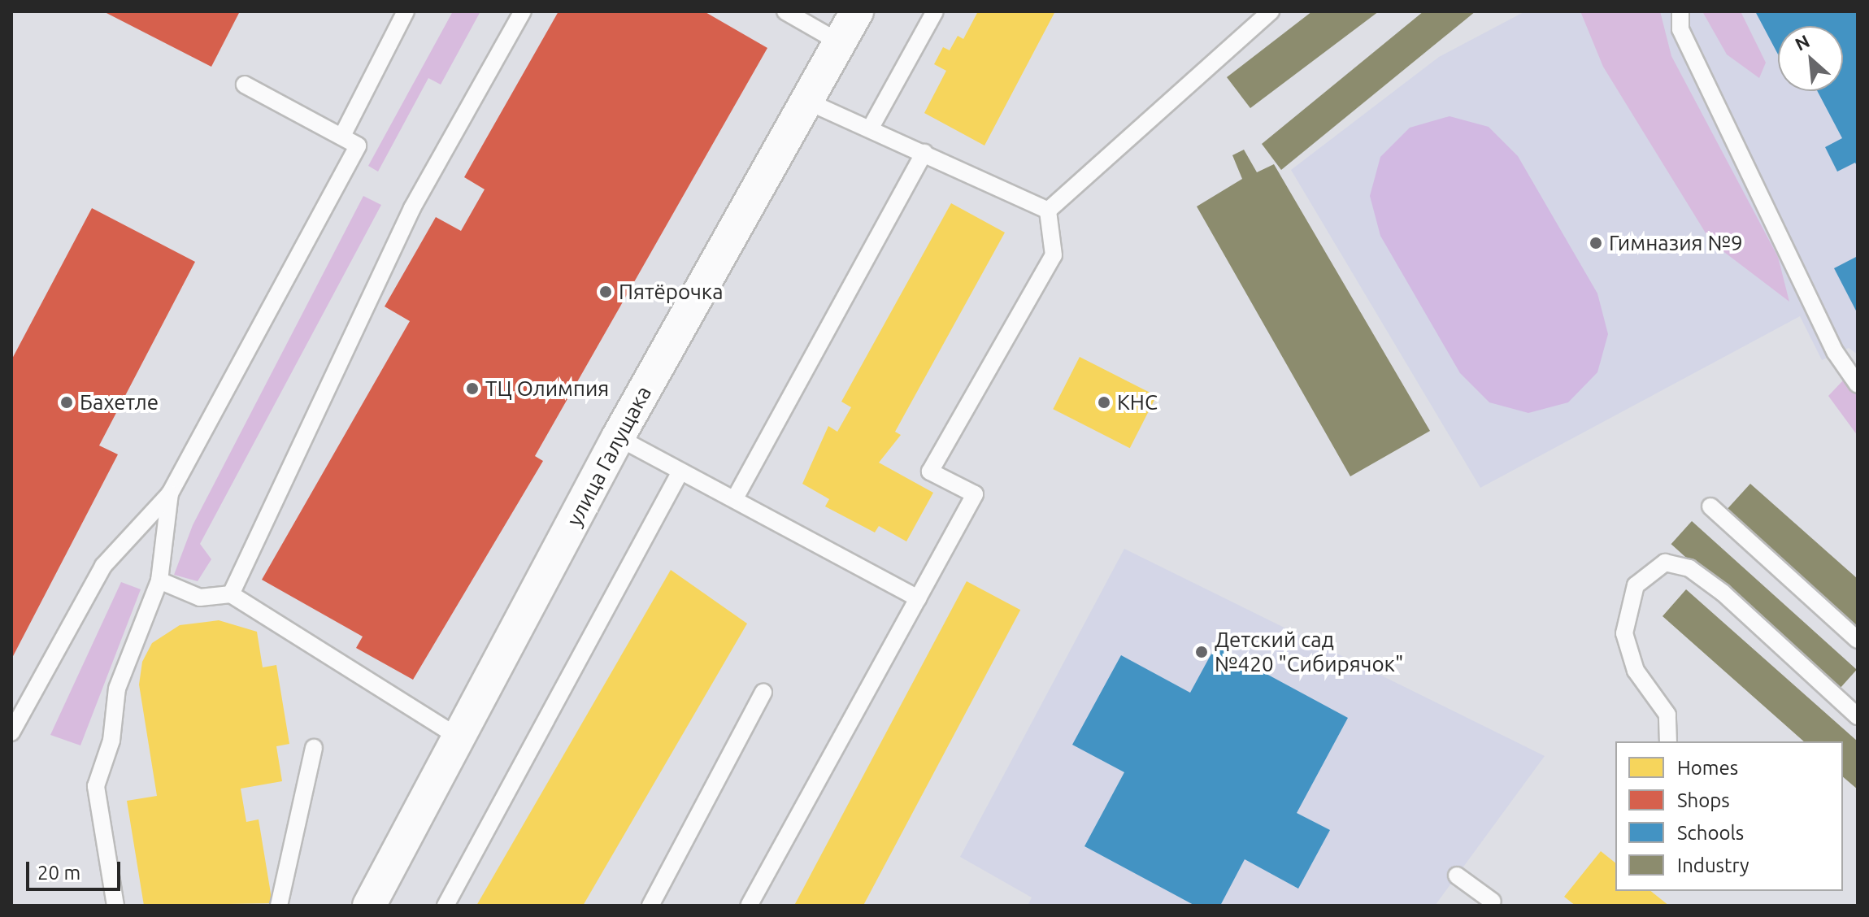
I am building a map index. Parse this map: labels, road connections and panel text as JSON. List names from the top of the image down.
{
  "streets": {
    "street": ["улица Галущака"]
  },
  "places": [
    "Гимназия №9",
    "Пятёрочка",
    "ТЦ Олимпия",
    "Бахетле",
    "КНС",
    "Детский сад №420 \"Сибирячок\""
  ],
  "legend": [
    "Homes",
    "Shops",
    "Schools",
    "Industry"
  ],
  "scale_bar": "20 m",
  "north": "top left"
}
